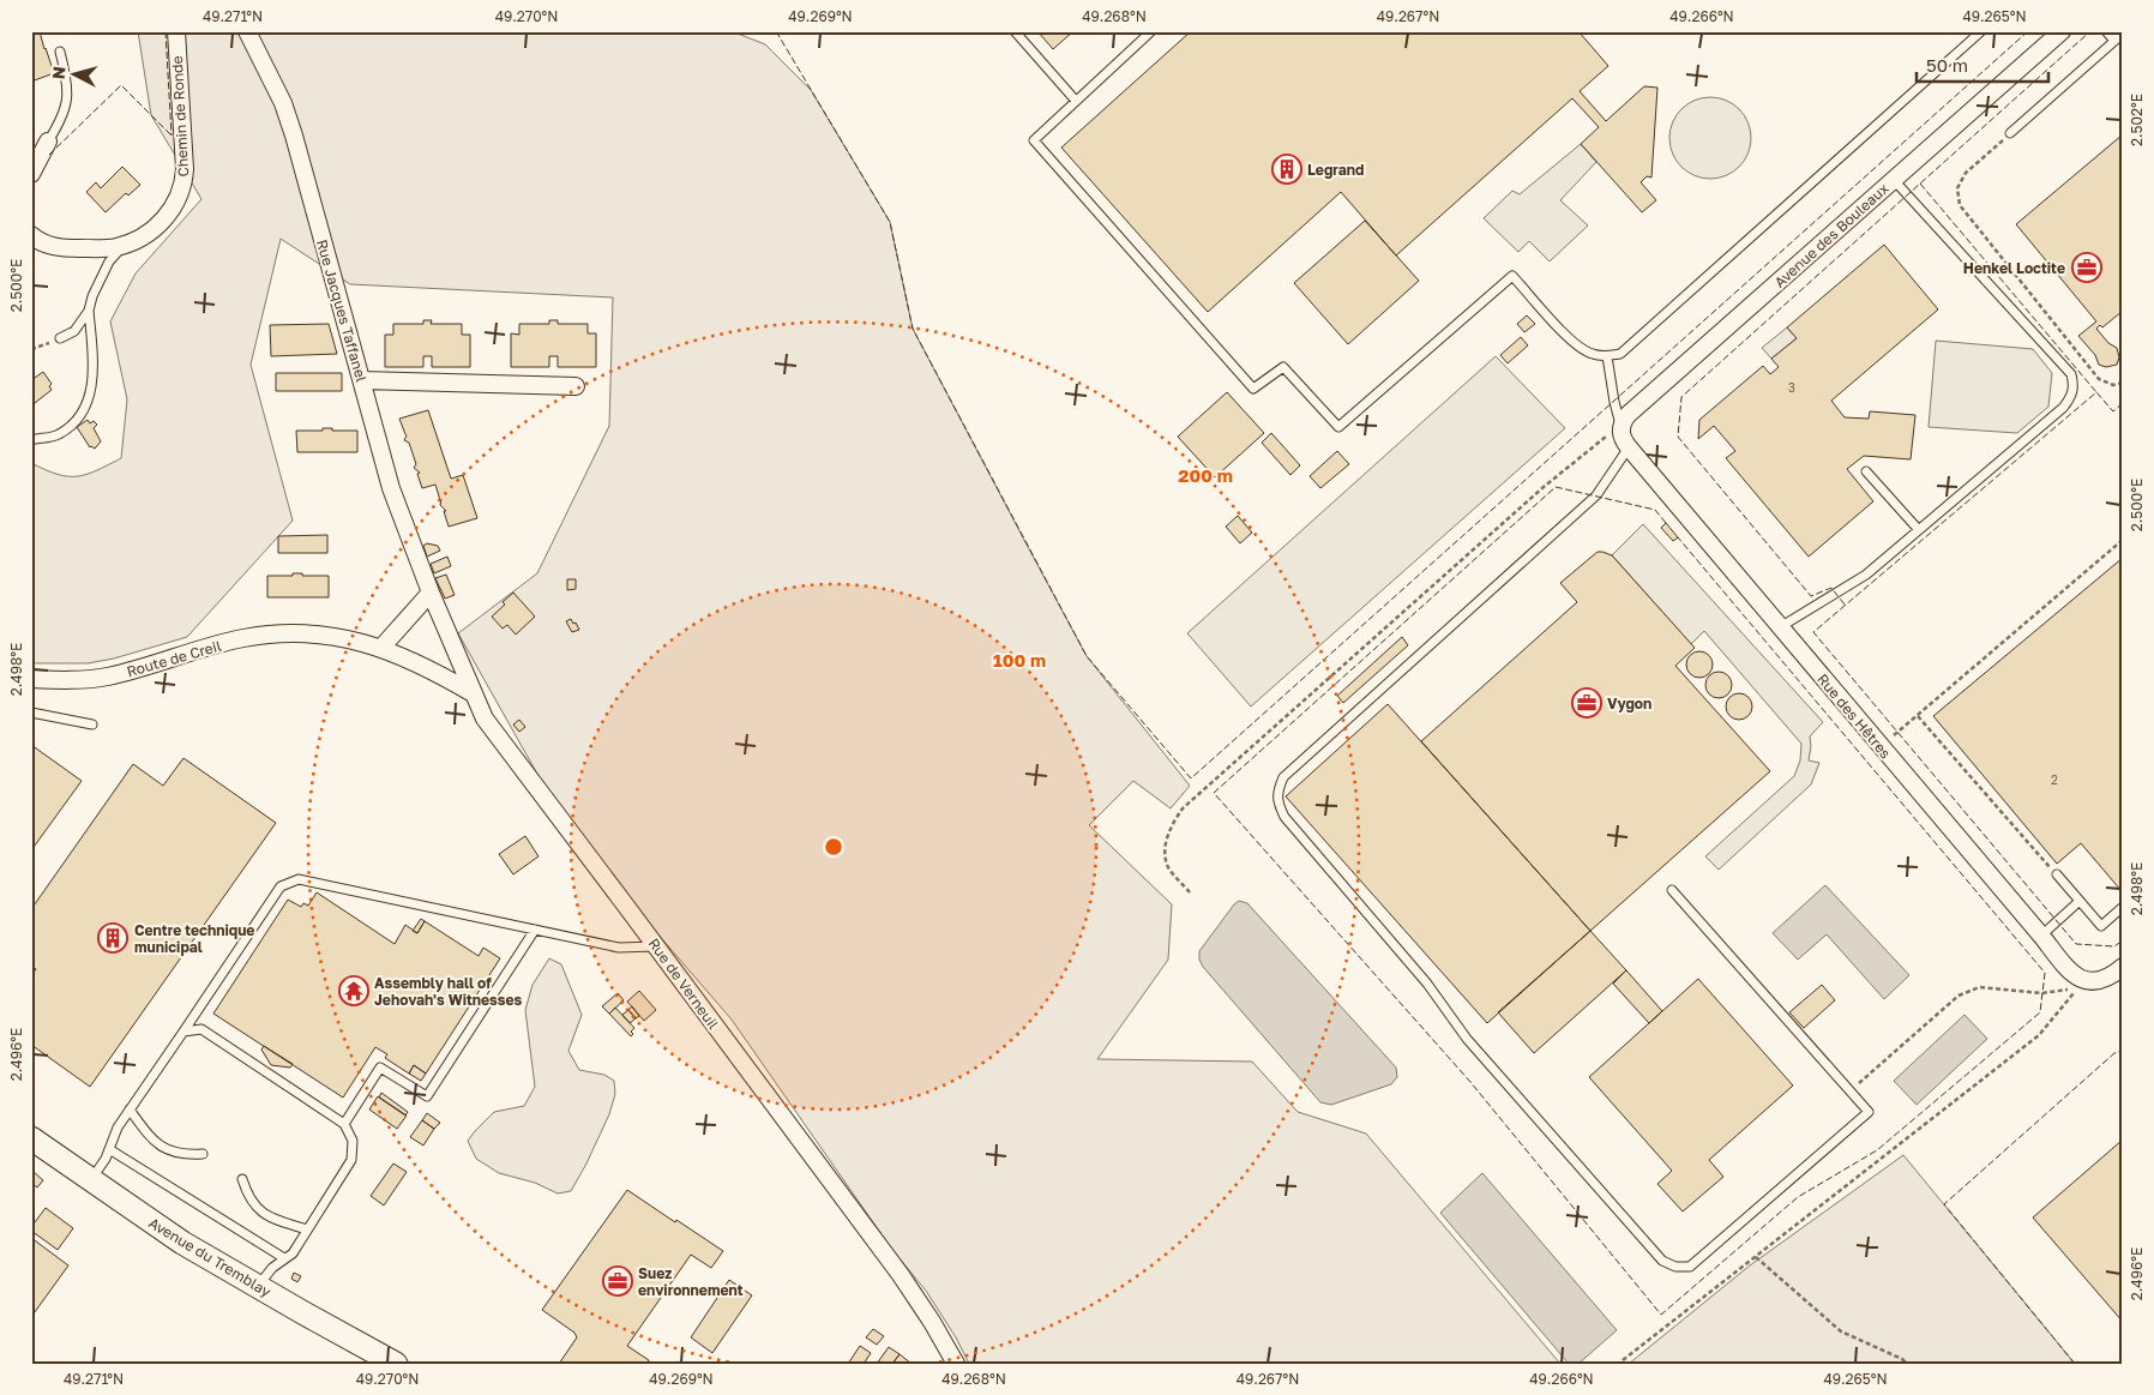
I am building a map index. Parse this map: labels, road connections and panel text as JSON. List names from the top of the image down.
{
  "streets": {
    "main road": ["Avenue du Tremblay"],
    "street": [
      "Chemin de Ronde",
      "Avenue des Bouleaux",
      "Rue Jacques Taffanel",
      "Route de Creil",
      "Rue des Hêtres",
      "Rue de Verneuil"
    ]
  },
  "crossings": [
    ["Rue Jacques Taffanel", "Rue de Verneuil"],
    ["Route de Creil", "Rue de Verneuil"]
  ],
  "places": {
    "building": ["Legrand", "Centre technique municipal"],
    "office": ["Henkel Loctite", "Vygon", "Suez environnement"],
    "temple": ["Assembly hall of Jehovah's Witnesses"]
  },
  "house_numbers": ["3", "2"],
  "scale_bar": "50 m",
  "north": "left",
  "coordinates": [
    "49.271°N",
    "49.270°N",
    "49.269°N",
    "49.268°N",
    "49.267°N",
    "49.266°N",
    "49.265°N",
    "2.502°E",
    "2.500°E",
    "2.498°E",
    "2.496°E"
  ],
  "rings": ["200 m", "100 m"]
}
